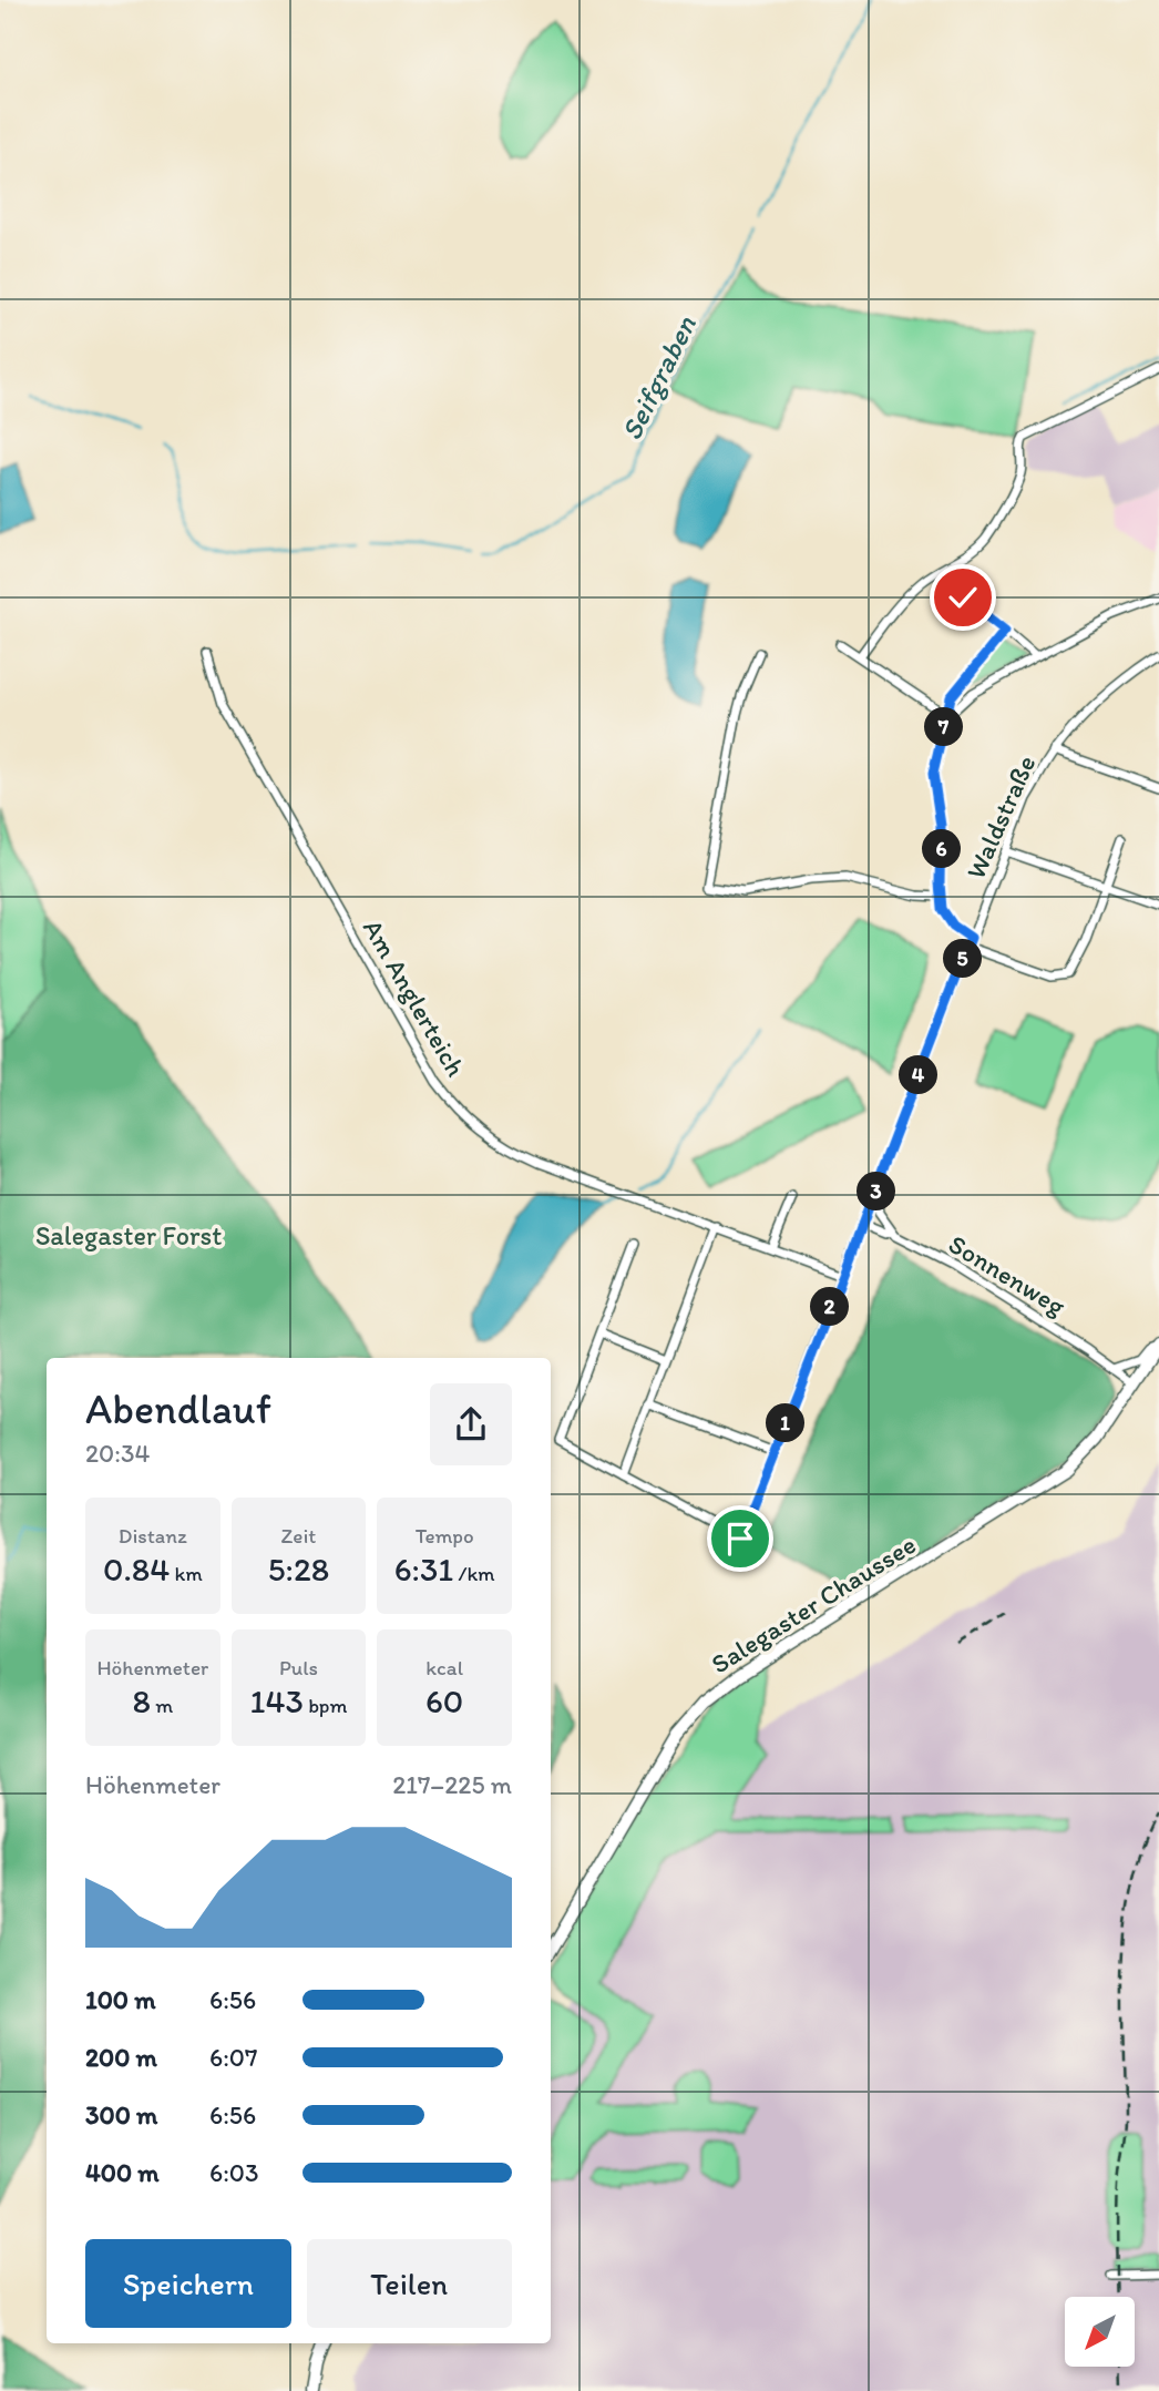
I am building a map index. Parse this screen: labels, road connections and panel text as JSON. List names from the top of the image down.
{
  "streets": {
    "main road": ["Salegaster Chaussee"],
    "street": ["Waldstraße", "Am Anglerteich", "Sonnenweg"]
  },
  "crossings": [
    ["Waldstraße", "Am Anglerteich"],
    ["Waldstraße", "Sonnenweg"],
    ["Sonnenweg", "Salegaster Chaussee"]
  ],
  "water": ["Seifgraben"],
  "parks": ["Salegaster Forst"],
  "north": "bottom left",
  "page": {
    "pins": [
      "7",
      "6",
      "5",
      "4",
      "3",
      "2",
      "1"
    ],
    "heading": ["Abendlauf", "20:34"],
    "stats": [
      ["Distanz", "0.84 km"],
      ["Zeit", "5:28"],
      ["Tempo", "6:31 /km"],
      ["Höhenmeter", "8 m"],
      ["Puls", "143 bpm"],
      ["kcal", "60"]
    ],
    "chart": ["Höhenmeter", "217–225 m"],
    "list": [
      {
        "name": "100 m",
        "note": "6:56"
      },
      {
        "name": "200 m",
        "note": "6:07"
      },
      {
        "name": "300 m",
        "note": "6:56"
      },
      {
        "name": "400 m",
        "note": "6:03"
      }
    ],
    "buttons": ["Speichern", "Teilen"]
  }
}
